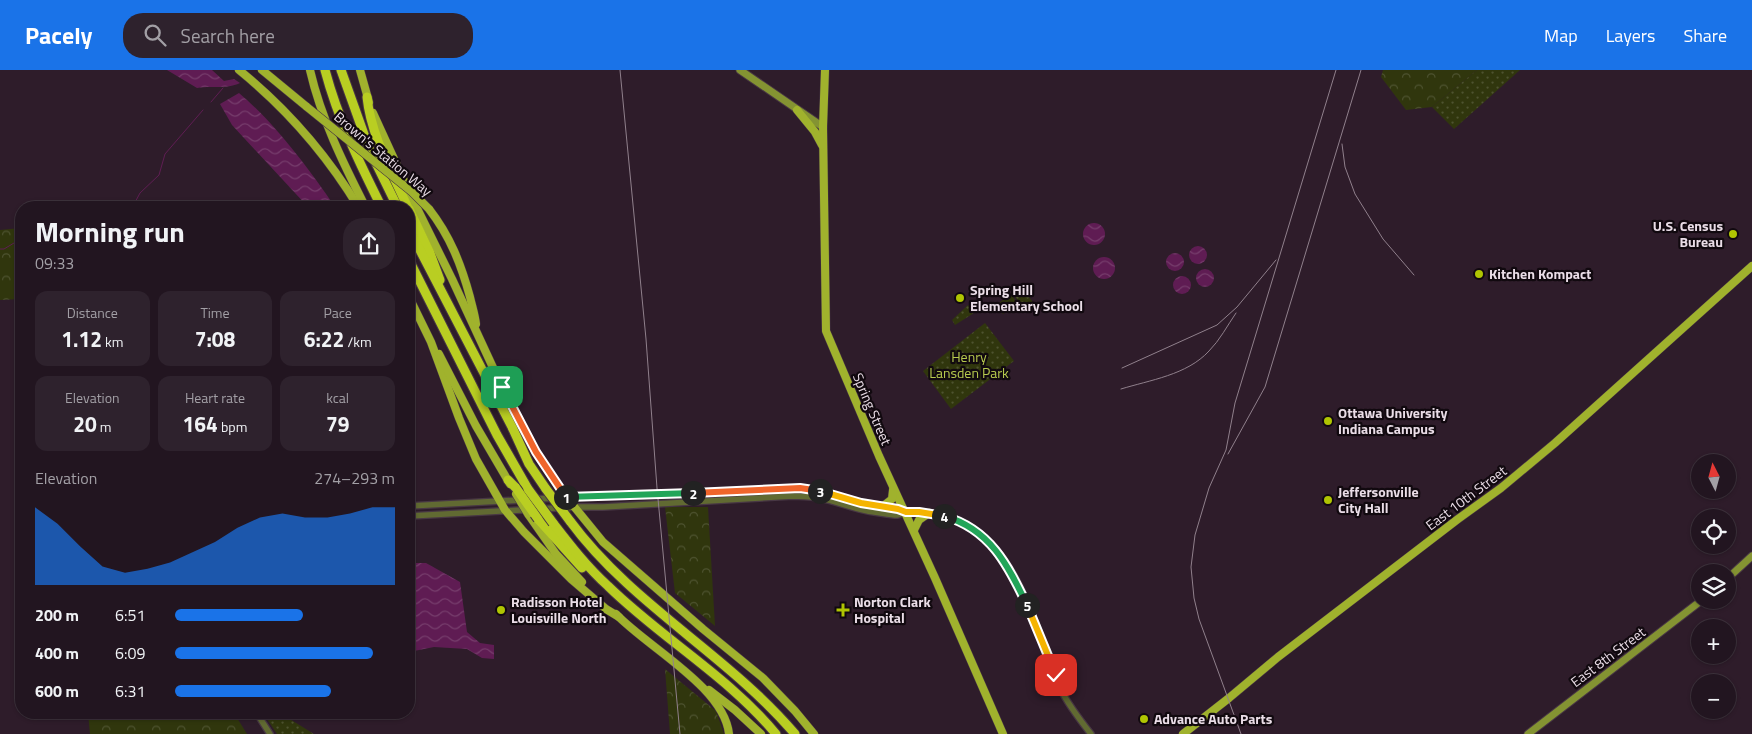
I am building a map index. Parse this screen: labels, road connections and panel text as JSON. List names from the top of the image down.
{
  "streets": {
    "main road": [
      "Brown's Station Way",
      "Spring Street",
      "East 10th Street",
      "East 8th Street"
    ]
  },
  "parks": ["Henry Lansden Park"],
  "places": {
    "other": [
      "U.S. Census Bureau",
      "Kitchen Kompact",
      "Spring Hill Elementary School",
      "Ottawa University Indiana Campus",
      "Jeffersonville City Hall",
      "Radisson Hotel Louisville North",
      "Advance Auto Parts"
    ],
    "health": ["Norton Clark Hospital"]
  },
  "north": "top",
  "page": {
    "header": "Pacely",
    "search": "Search here",
    "nav": ["Map", "Layers", "Share"],
    "heading": ["Morning run", "09:33"],
    "stats": [
      ["Distance", "1.12 km"],
      ["Time", "7:08"],
      ["Pace", "6:22 /km"],
      ["Elevation", "20 m"],
      ["Heart rate", "164 bpm"],
      ["kcal", "79"]
    ],
    "map_buttons": ["+", "−"],
    "chart": ["Elevation", "274–293 m"],
    "pins": [
      "3",
      "2",
      "1",
      "4",
      "5"
    ],
    "list": [
      {
        "name": "200 m",
        "note": "6:51"
      },
      {
        "name": "400 m",
        "note": "6:09"
      },
      {
        "name": "600 m",
        "note": "6:31"
      }
    ]
  }
}
